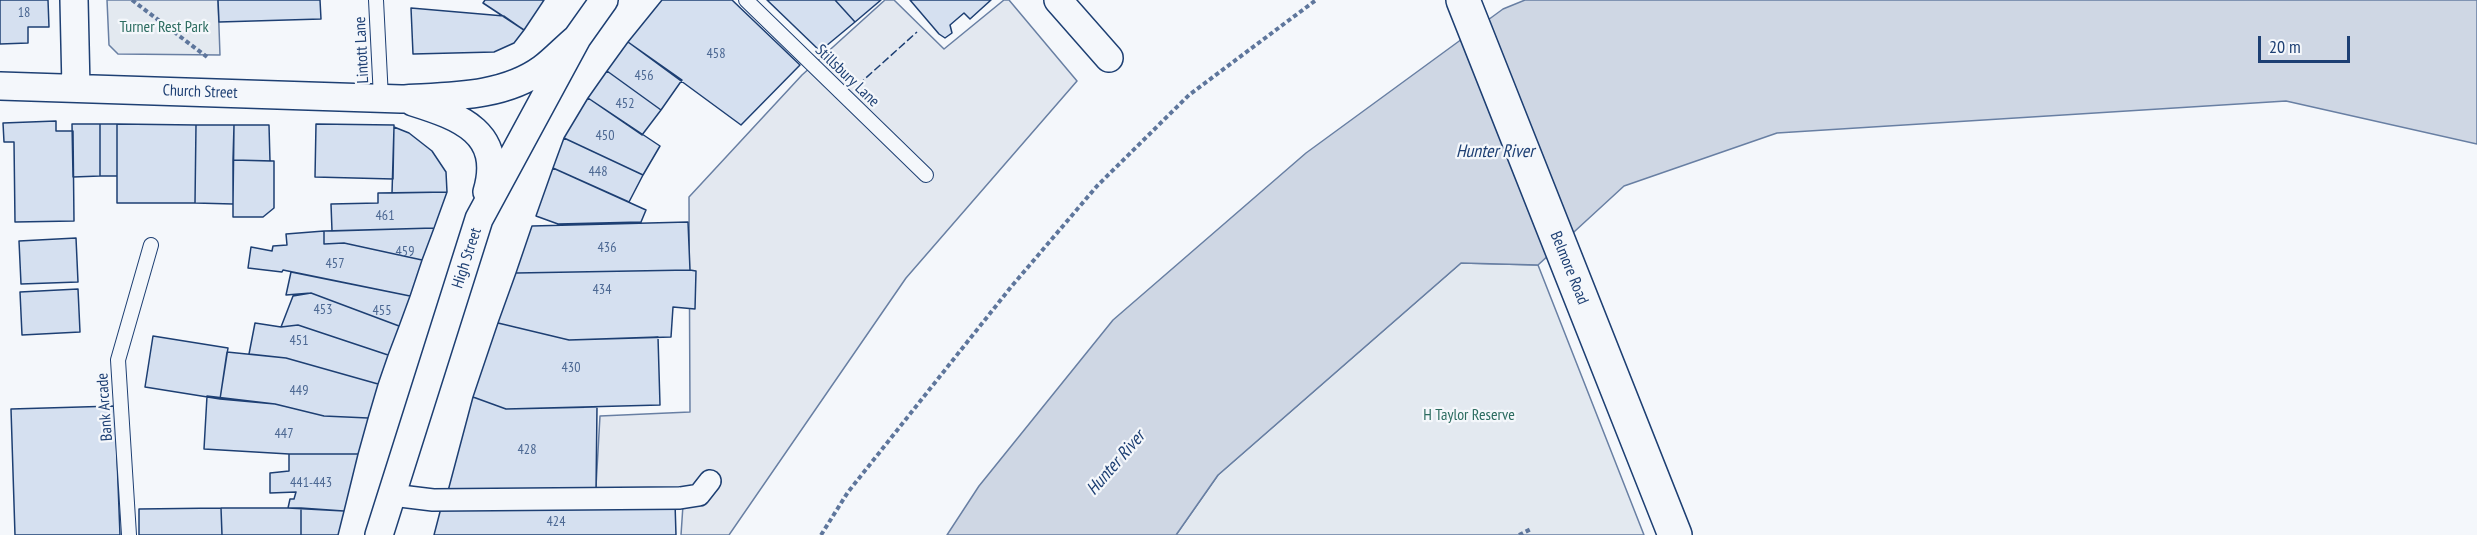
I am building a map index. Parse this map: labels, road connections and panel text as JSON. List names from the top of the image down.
{
  "streets": {
    "main road": ["Belmore Road"],
    "street": ["Church Street", "High Street"],
    "lane": ["Lintott Lane", "Stillsbury Lane", "Bank Arcade"]
  },
  "crossings": [
    ["Lintott Lane", "Church Street"],
    ["Church Street", "High Street"]
  ],
  "water": ["Hunter River"],
  "parks": ["Turner Rest Park", "H Taylor Reserve"],
  "house_numbers": [
    "18",
    "458",
    "456",
    "452",
    "450",
    "448",
    "461",
    "436",
    "459",
    "457",
    "434",
    "453",
    "455",
    "451",
    "430",
    "449",
    "447",
    "428",
    "441-443",
    "424"
  ],
  "scale_bar": "20 m"
}
